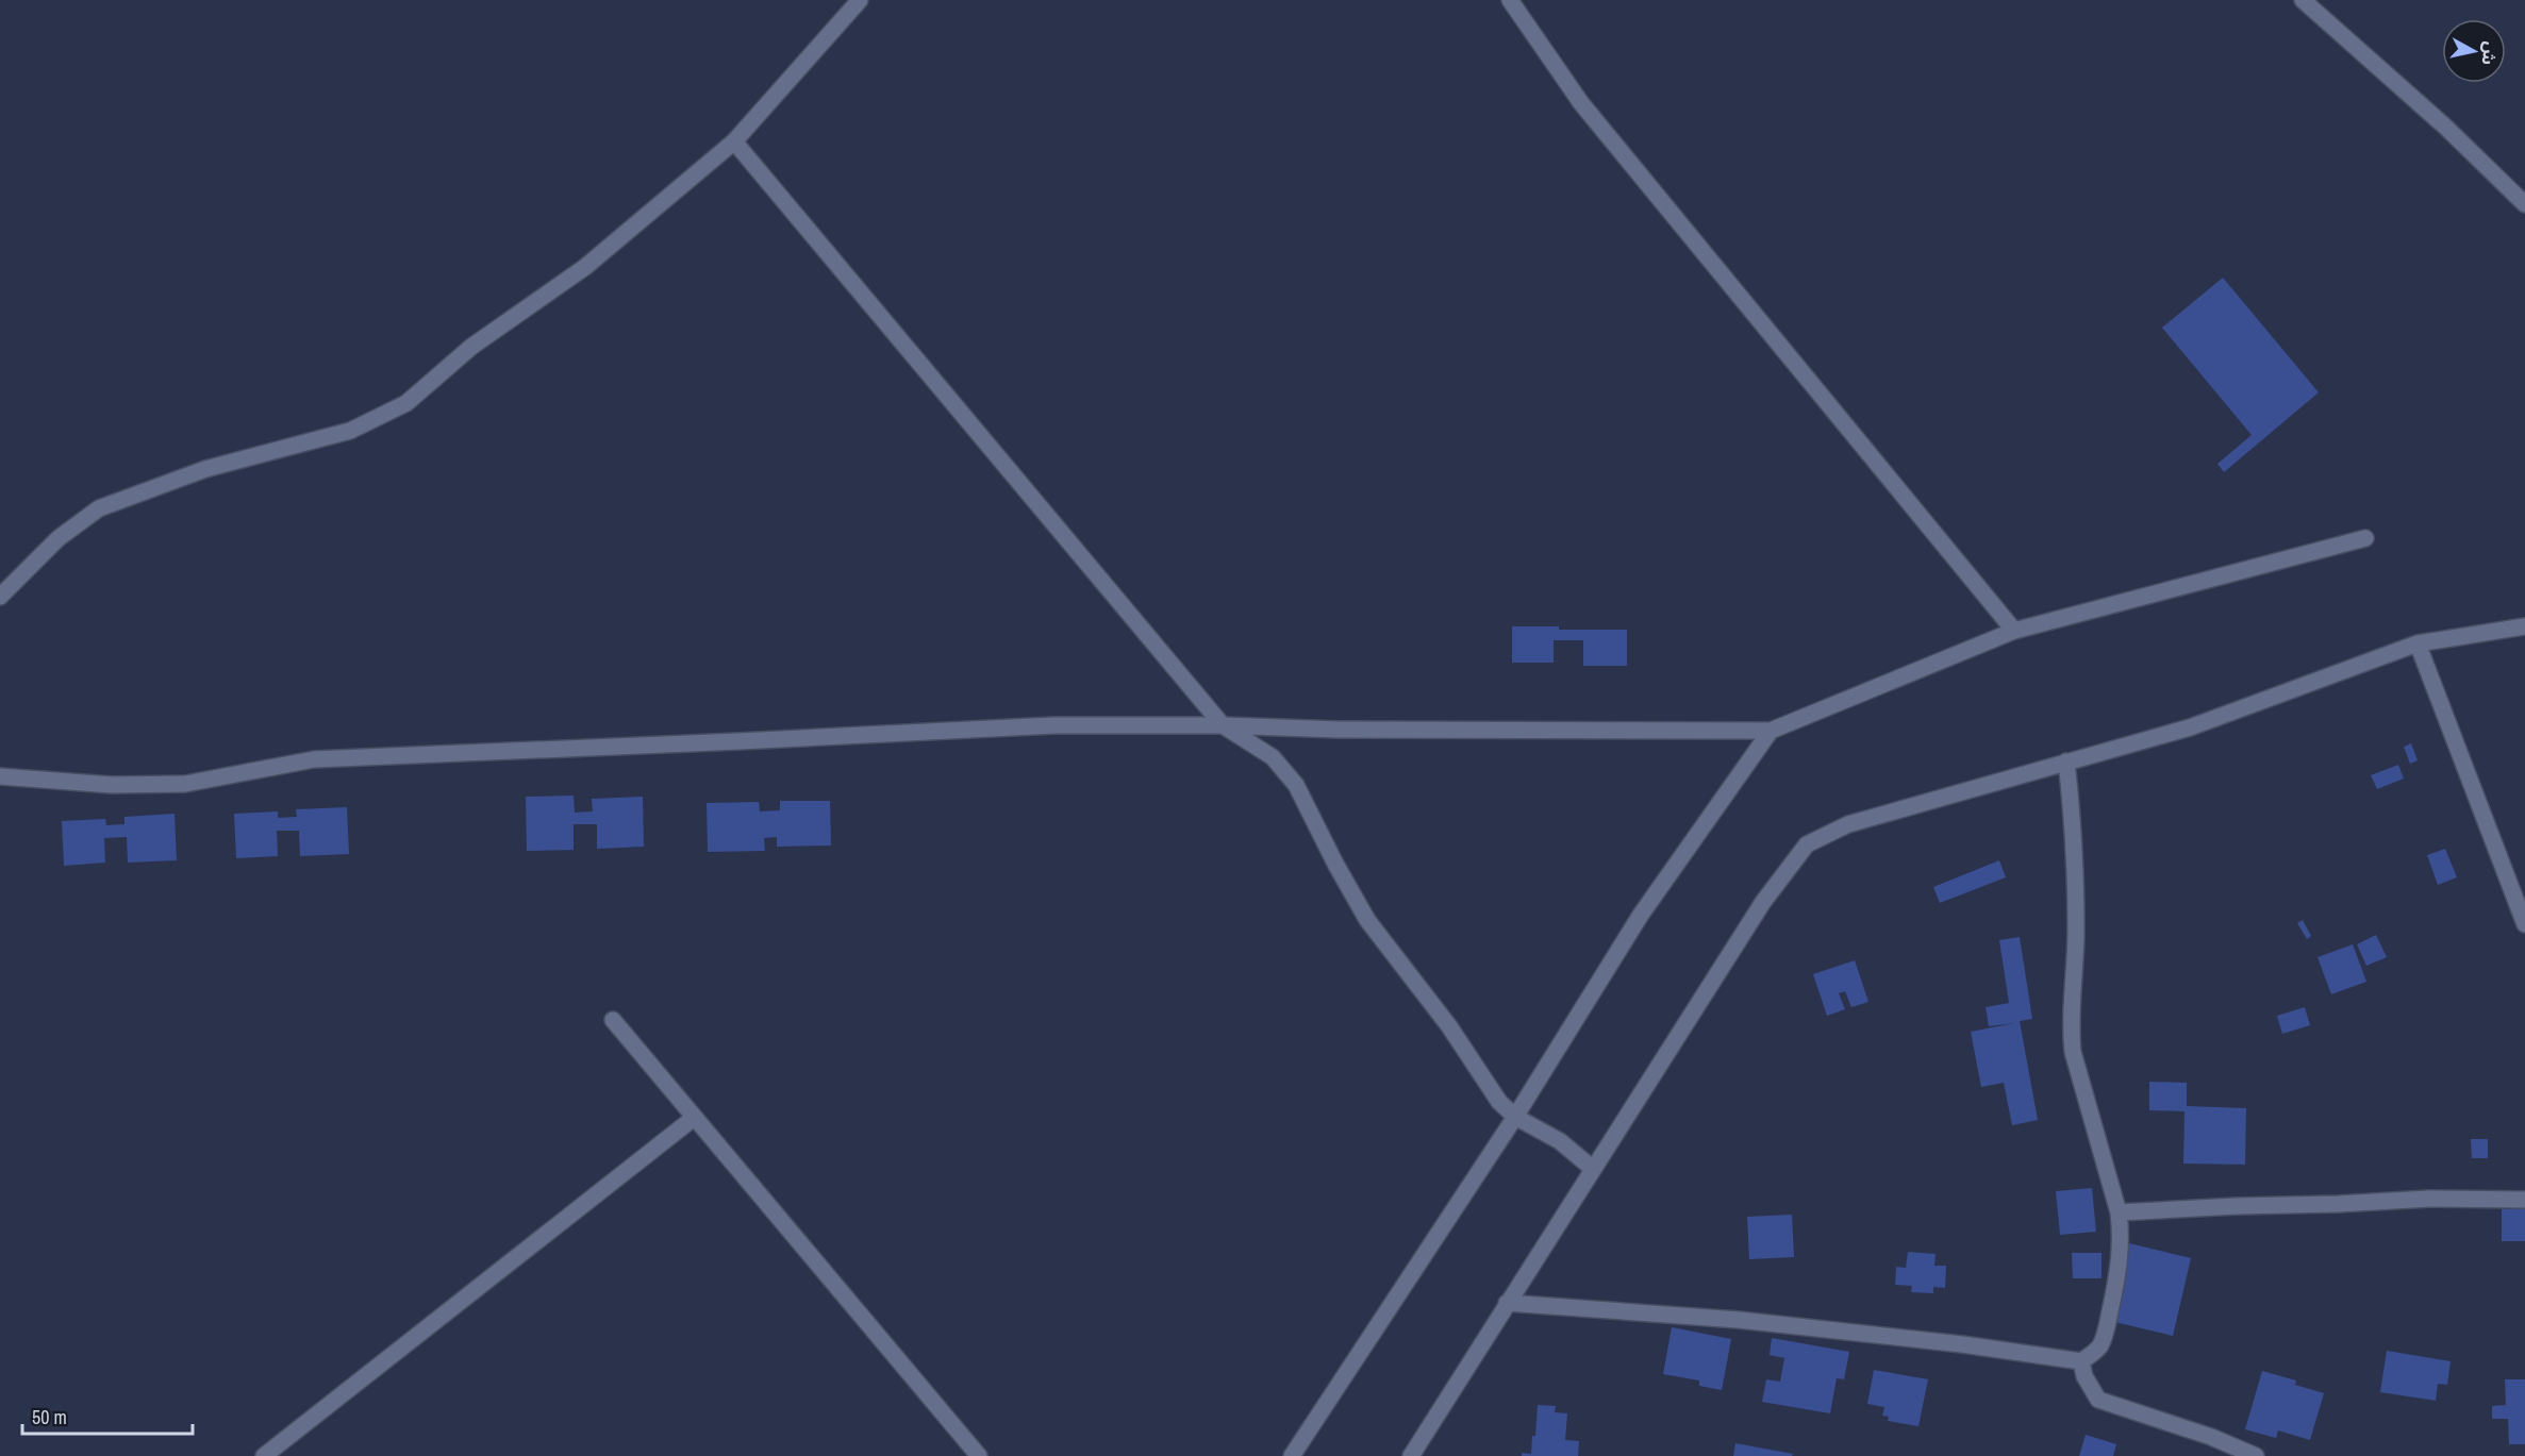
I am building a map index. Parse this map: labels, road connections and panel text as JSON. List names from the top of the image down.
{
  "scale_bar": "50 m",
  "north": "right"
}
